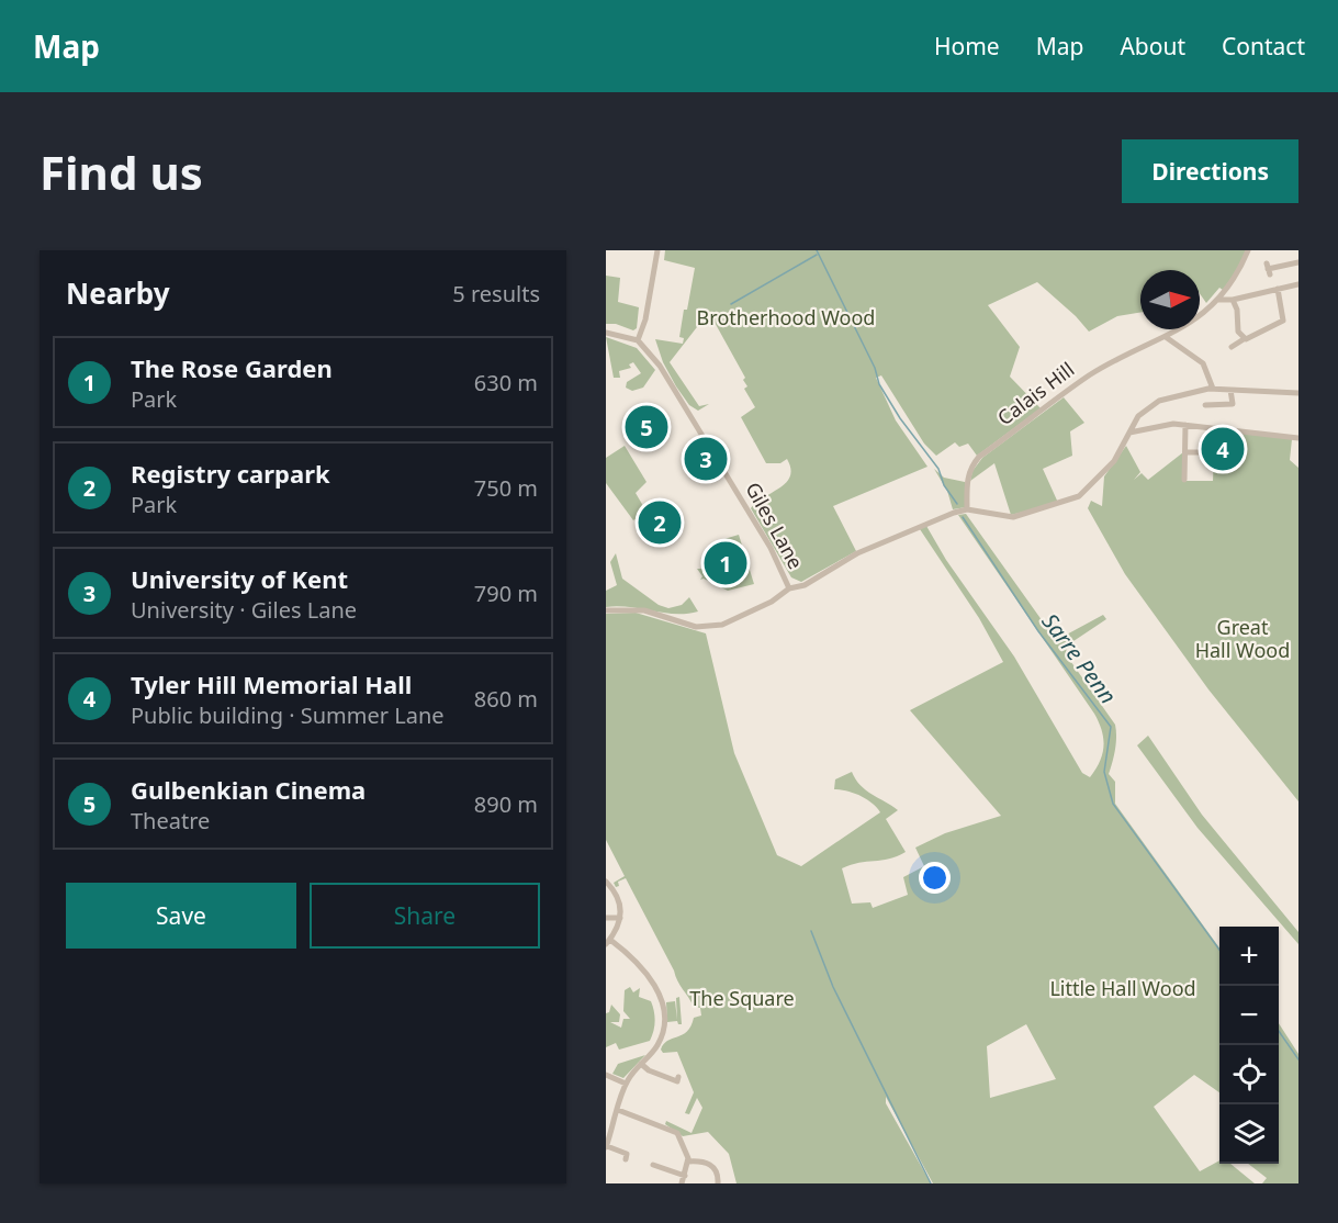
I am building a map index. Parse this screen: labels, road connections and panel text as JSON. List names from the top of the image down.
{
  "streets": {
    "street": ["Calais Hill", "Giles Lane"]
  },
  "water": ["Sarre Penn"],
  "parks": [
    "Brotherhood Wood",
    "Great Hall Wood",
    "Little Hall Wood",
    "The Square"
  ],
  "north": "right",
  "page": {
    "header": "Map",
    "nav": [
      "Home",
      "Map",
      "About",
      "Contact"
    ],
    "buttons": [
      "Directions",
      ["Save", "Share"]
    ],
    "title": "Find us",
    "heading": ["Nearby", "5 results"],
    "list": [
      {
        "mark": "1",
        "name": "The Rose Garden",
        "note": "Park",
        "value": "630 m"
      },
      {
        "mark": "2",
        "name": "Registry carpark",
        "note": "Park",
        "value": "750 m"
      },
      {
        "mark": "3",
        "name": "University of Kent",
        "note": "University · Giles Lane",
        "value": "790 m"
      },
      {
        "mark": "4",
        "name": "Tyler Hill Memorial Hall",
        "note": "Public building · Summer Lane",
        "value": "860 m"
      },
      {
        "mark": "5",
        "name": "Gulbenkian Cinema",
        "note": "Theatre",
        "value": "890 m"
      }
    ],
    "pins": [
      "5",
      "4",
      "3",
      "2",
      "1"
    ],
    "map_buttons": ["+", "−"]
  }
}
